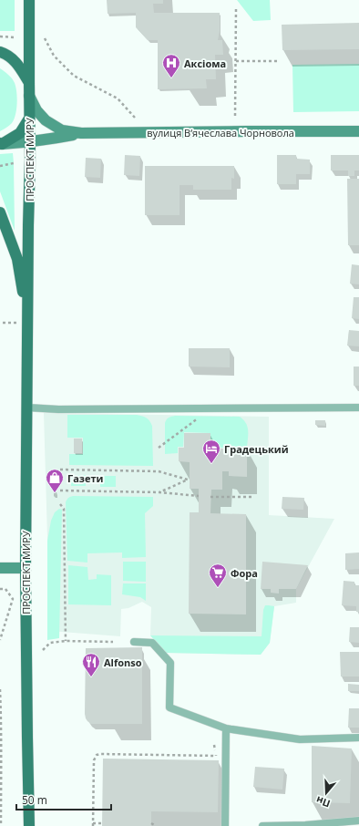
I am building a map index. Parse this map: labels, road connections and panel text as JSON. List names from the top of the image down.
{
  "streets": {
    "main road": ["вулиця Вʼячеслава Чорновола", "ПРОСПЕКТ МИРУ"]
  },
  "crossings": [
    ["вулиця Вʼячеслава Чорновола", "ПРОСПЕКТ МИРУ"]
  ],
  "places": {
    "hospital": ["Аксіома"],
    "hotel": ["Градецький"],
    "shop": ["Газети"],
    "supermarket": ["Фора"],
    "restaurant": ["Alfonso"]
  },
  "scale_bar": "50 m",
  "north": "bottom"
}
